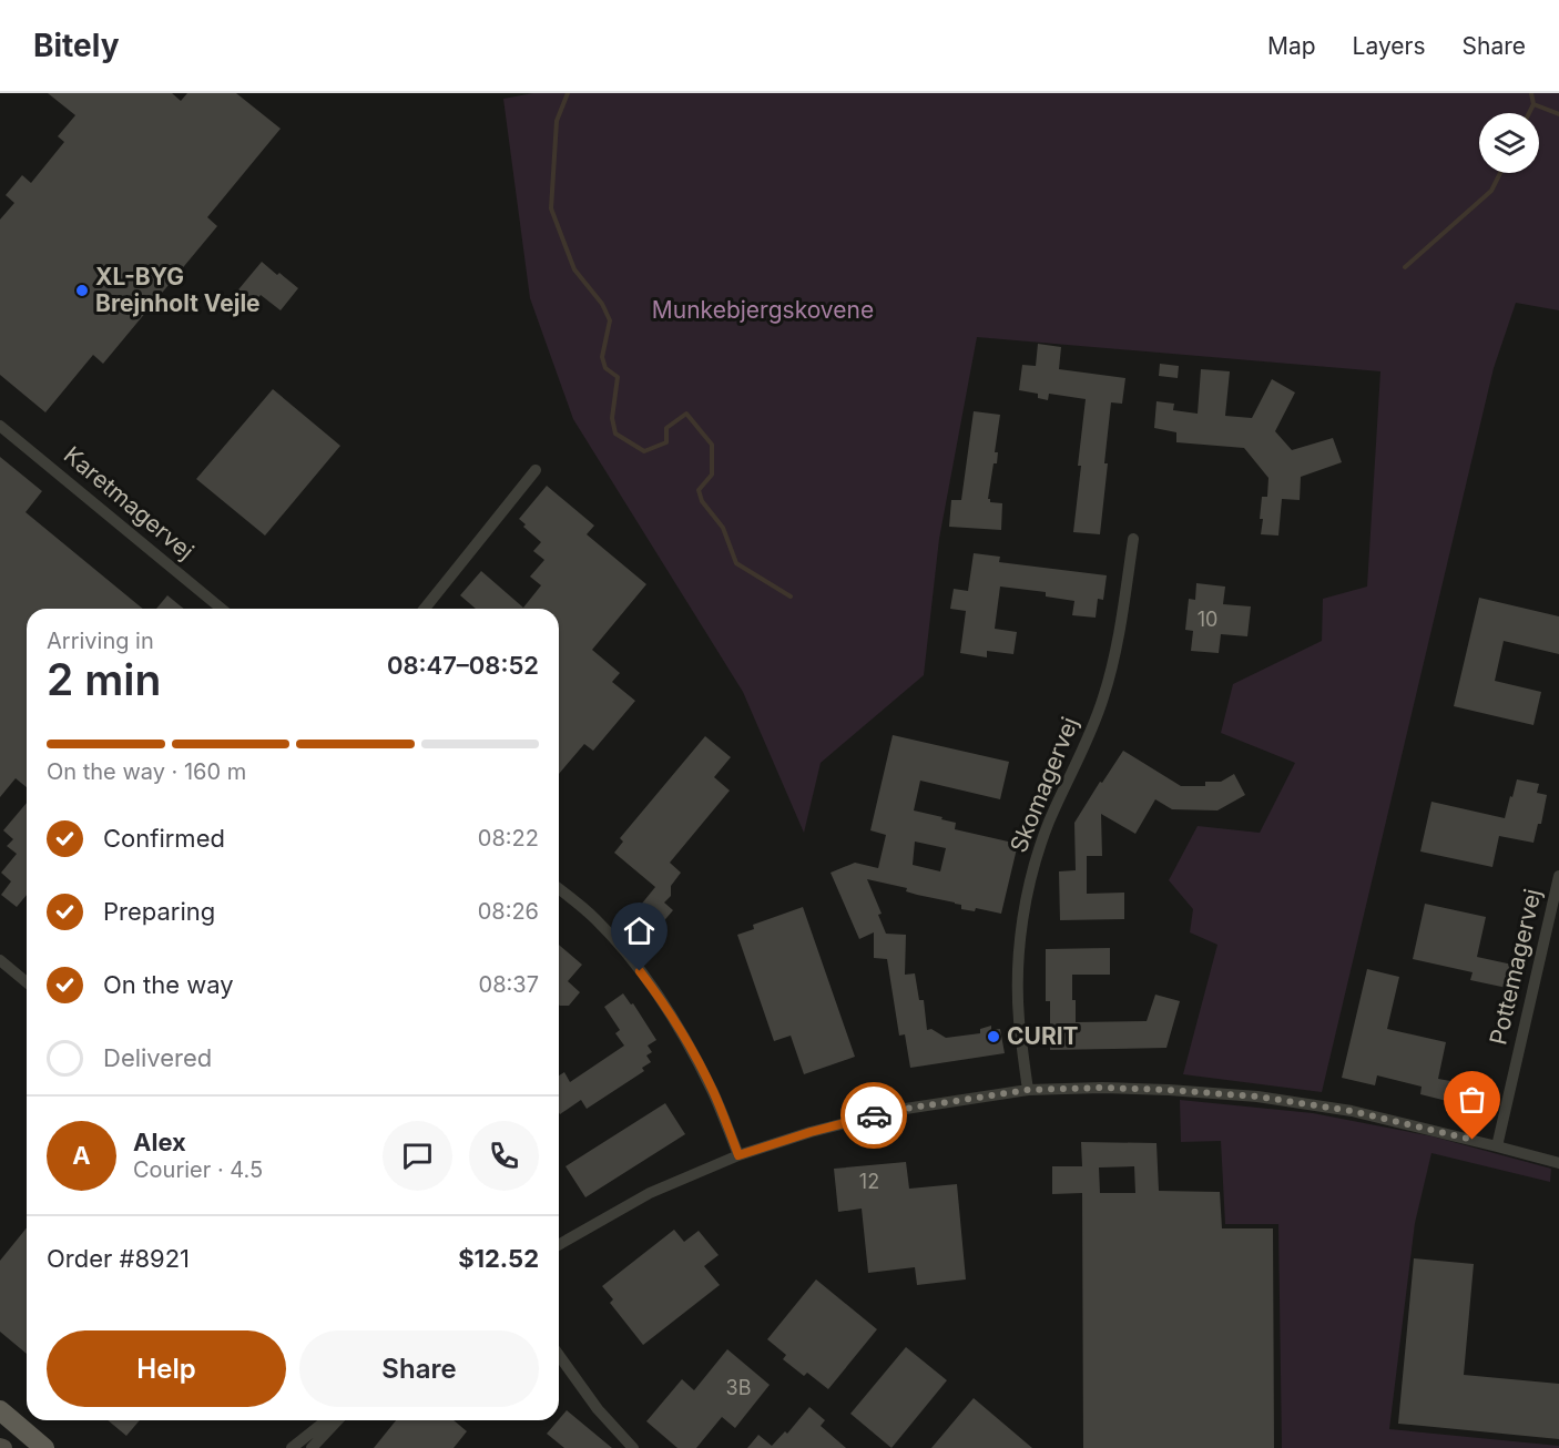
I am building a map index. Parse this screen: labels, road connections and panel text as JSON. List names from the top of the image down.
{
  "streets": {
    "street": ["Karetmagervej", "Skomagervej", "Pottemagervej"]
  },
  "parks": ["Munkebjergskovene"],
  "places": ["XL-BYG Brejnholt Vejle", "CURIT"],
  "house_numbers": ["10", "12", "3B"],
  "page": {
    "header": "Bitely",
    "nav": ["Map", "Layers", "Share"],
    "heading": ["2 min", "Arriving in", "08:47–08:52"],
    "panel": [
      "Alex",
      "Courier · 4.5",
      "Order #8921",
      "$12.52"
    ],
    "bar": "On the way · 160 m",
    "list": [
      ["Confirmed", "08:22"],
      ["Preparing", "08:26"],
      ["On the way", "08:37"],
      "Delivered"
    ],
    "round": "A",
    "buttons": ["Help", "Share"]
  }
}
